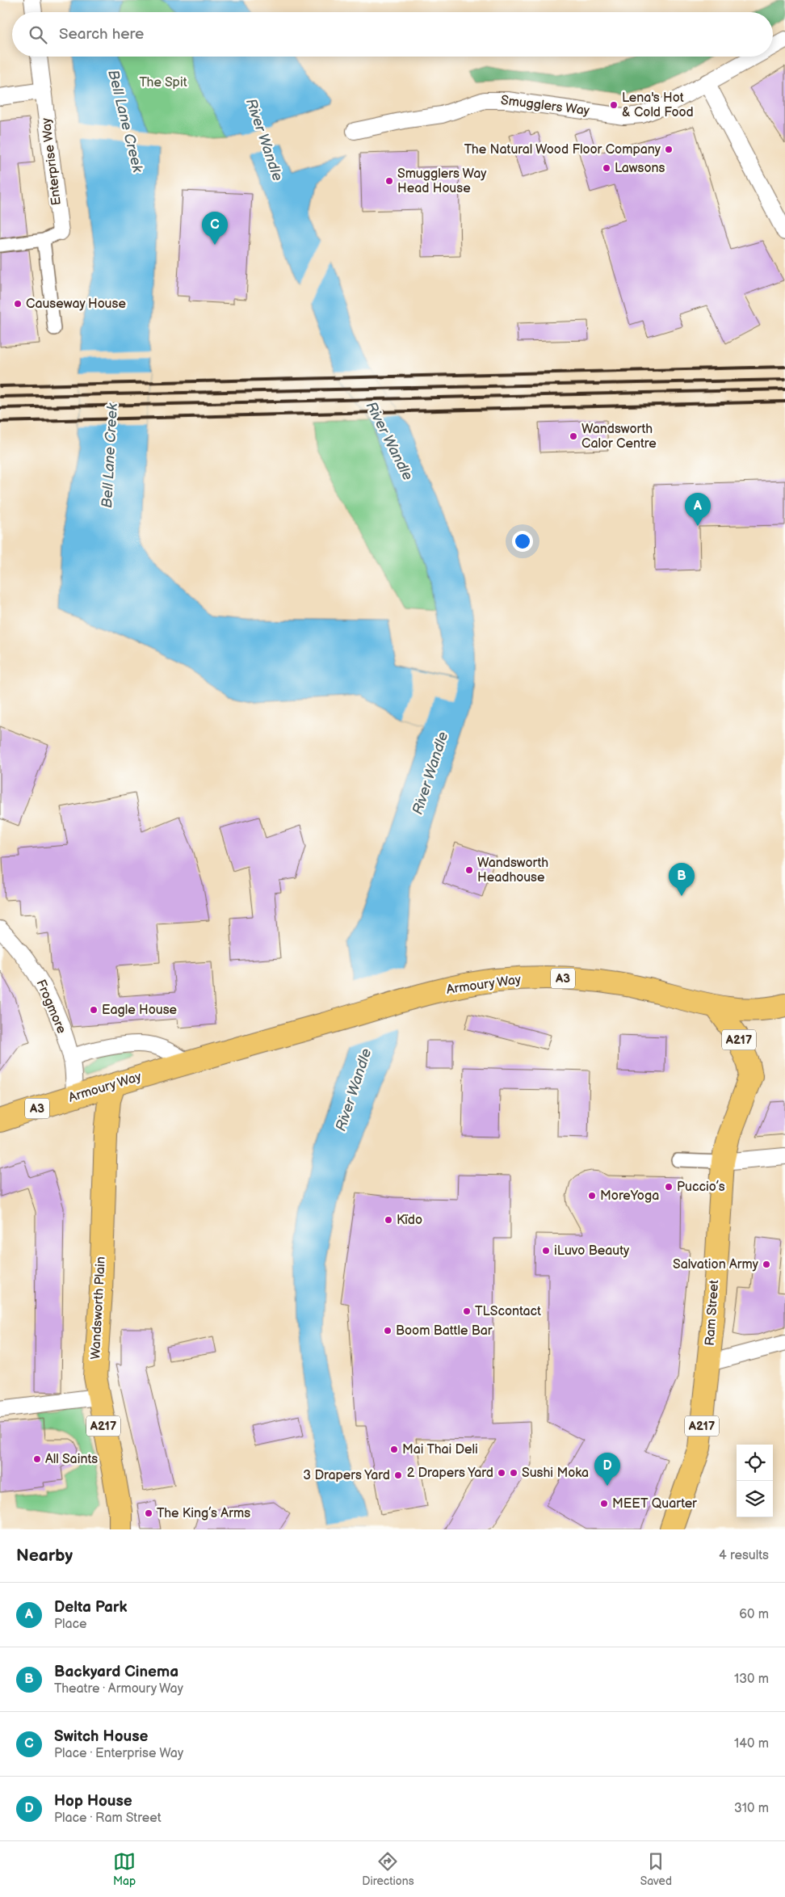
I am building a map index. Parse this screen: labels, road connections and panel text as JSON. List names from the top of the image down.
{
  "streets": {
    "main road": [
      "A3",
      "Armoury Way",
      "A217",
      "Wandsworth Plain",
      "Ram Street"
    ],
    "street": ["Smugglers Way", "Enterprise Way", "Frogmore"]
  },
  "crossings": [
    ["Armoury Way", "Frogmore"],
    ["Armoury Way", "Wandsworth Plain"],
    ["Armoury Way", "Ram Street"]
  ],
  "water": ["Bell Lane Creek", "River Wandle"],
  "parks": ["The Spit"],
  "places": [
    "Lena's Hot & Cold Food",
    "The Natural Wood Floor Company",
    "Lawsons",
    "Smugglers Way Head House",
    "Causeway House",
    "Wandsworth Calor Centre",
    "Wandsworth Headhouse",
    "Eagle House",
    "Puccio’s",
    "MoreYoga",
    "Kïdo",
    "iLuvo Beauty",
    "Salvation Army",
    "TLScontact",
    "Boom Battle Bar",
    "Mai Thai Deli",
    "All Saints",
    "2 Drapers Yard",
    "Sushi Moka",
    "3 Drapers Yard",
    "MEET Quarter",
    "The King’s Arms"
  ],
  "page": {
    "search": "Search here",
    "pins": [
      "C",
      "A",
      "B",
      "D"
    ],
    "heading": ["Nearby", "4 results"],
    "list": [
      {
        "mark": "A",
        "name": "Delta Park",
        "note": "Place",
        "value": "60 m"
      },
      {
        "mark": "B",
        "name": "Backyard Cinema",
        "note": "Theatre · Armoury Way",
        "value": "130 m"
      },
      {
        "mark": "C",
        "name": "Switch House",
        "note": "Place · Enterprise Way",
        "value": "140 m"
      },
      {
        "mark": "D",
        "name": "Hop House",
        "note": "Place · Ram Street",
        "value": "310 m"
      }
    ],
    "nav": ["Map", "Directions", "Saved"]
  }
}
